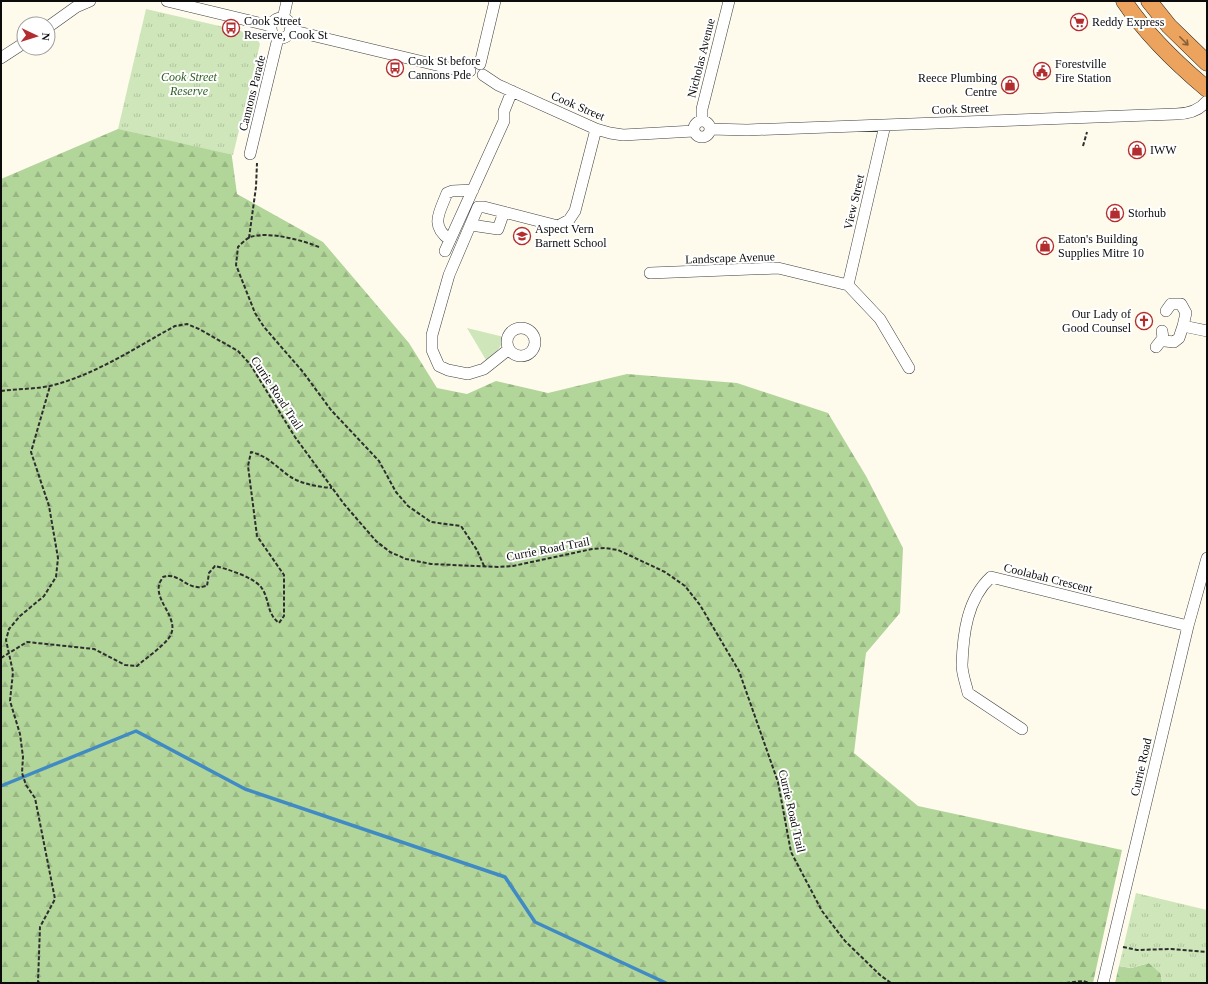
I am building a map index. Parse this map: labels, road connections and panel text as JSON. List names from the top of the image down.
{
  "streets": {
    "street": [
      "Nicholas Avenue",
      "Cannons Parade",
      "Cook Street",
      "View Street",
      "Landscape Avenue",
      "Coolabah Crescent",
      "Currie Road"
    ],
    "path": ["Currie Road Trail"]
  },
  "crossings": [
    ["Nicholas Avenue", "Cook Street"],
    ["Cook Street", "View Street"],
    ["View Street", "Landscape Avenue"],
    ["Coolabah Crescent", "Currie Road"]
  ],
  "parks": ["Cook Street Reserve"],
  "places": {
    "supermarket": ["Reddy Express"],
    "bus stop": ["Cook Street Reserve, Cook St", "Cook St before Cannons Pde"],
    "public building": ["Forestville Fire Station"],
    "shop": [
      "Reece Plumbing Centre",
      "IWW",
      "Storhub",
      "Eaton's Building Supplies Mitre 10"
    ],
    "school or university": ["Aspect Vern Barnett School"],
    "church": ["Our Lady of Good Counsel"]
  },
  "north": "right"
}
